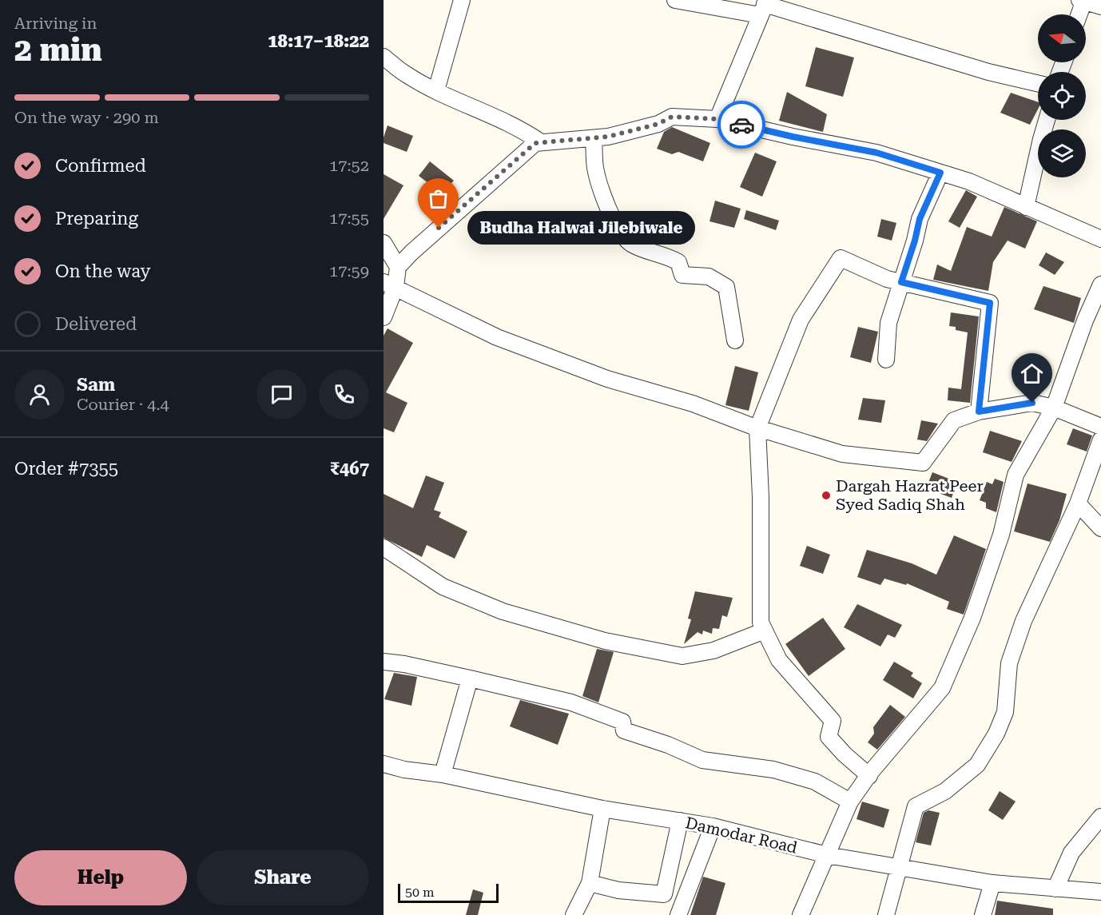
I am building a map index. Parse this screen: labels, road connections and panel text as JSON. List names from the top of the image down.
{
  "streets": {
    "street": ["Damodar Road"]
  },
  "places": ["Budha Halwai Jilebiwale", "Dargah Hazrat Peer Syed Sadiq Shah"],
  "scale_bar": "50 m",
  "north": "left",
  "page": {
    "heading": ["2 min", "Arriving in", "18:17–18:22"],
    "panel": [
      "Sam",
      "Courier · 4.4",
      "Order #7355",
      "₹467"
    ],
    "bar": "On the way · 290 m",
    "list": [
      ["Confirmed", "17:52"],
      ["Preparing", "17:55"],
      ["On the way", "17:59"],
      "Delivered"
    ],
    "bubble": "Budha Halwai Jilebiwale",
    "buttons": ["Help", "Share"],
    "scale": "50 m"
  }
}
